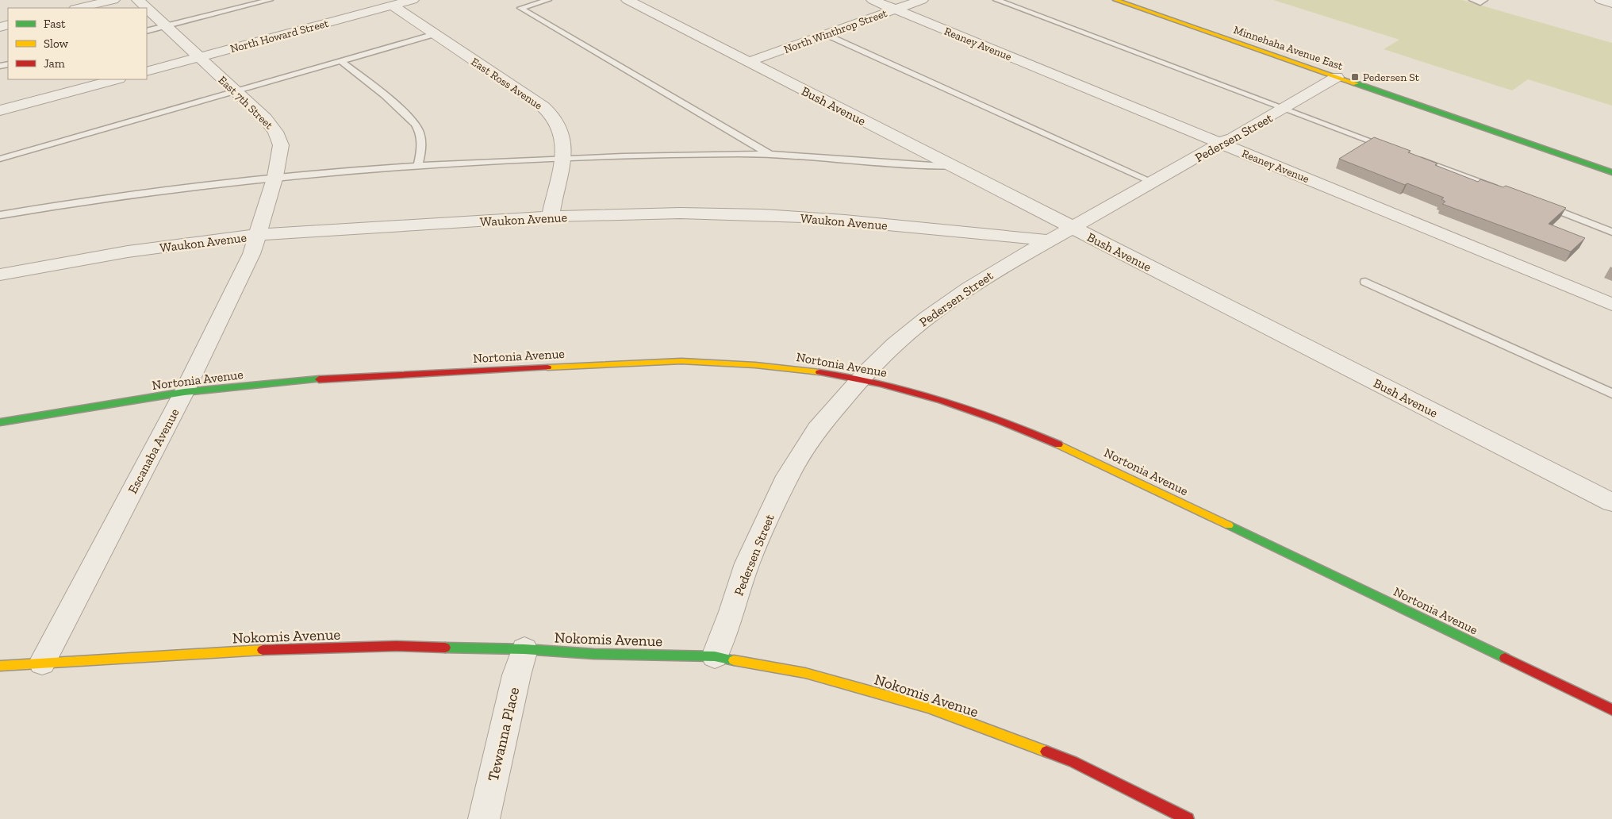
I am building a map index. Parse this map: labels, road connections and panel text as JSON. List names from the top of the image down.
{
  "streets": {
    "street": [
      "North Winthrop Street",
      "North Howard Street",
      "Reaney Avenue",
      "Minnehaha Avenue East",
      "East Ross Avenue",
      "East 7th Street",
      "Bush Avenue",
      "Pedersen Street",
      "Waukon Avenue",
      "Nortonia Avenue",
      "Escanaba Avenue",
      "Nokomis Avenue",
      "Tewanna Place"
    ]
  },
  "crossings": [
    ["North Winthrop Street", "Reaney Avenue"],
    ["North Winthrop Street", "Bush Avenue"],
    ["North Howard Street", "East Ross Avenue"],
    ["North Howard Street", "East 7th Street"],
    ["Reaney Avenue", "Pedersen Street"],
    ["Minnehaha Avenue East", "Pedersen Street"],
    ["East Ross Avenue", "Waukon Avenue"],
    ["East 7th Street", "Waukon Avenue"],
    ["East 7th Street", "Escanaba Avenue"],
    ["Bush Avenue", "Pedersen Street"],
    ["Pedersen Street", "Waukon Avenue"],
    ["Pedersen Street", "Nortonia Avenue"],
    ["Pedersen Street", "Nokomis Avenue"],
    ["Waukon Avenue", "Escanaba Avenue"],
    ["Nortonia Avenue", "Escanaba Avenue"],
    ["Escanaba Avenue", "Nokomis Avenue"],
    ["Nokomis Avenue", "Tewanna Place"]
  ],
  "places": {
    "transit": ["Pedersen St"]
  },
  "legend": ["Fast", "Slow", "Jam"]
}
